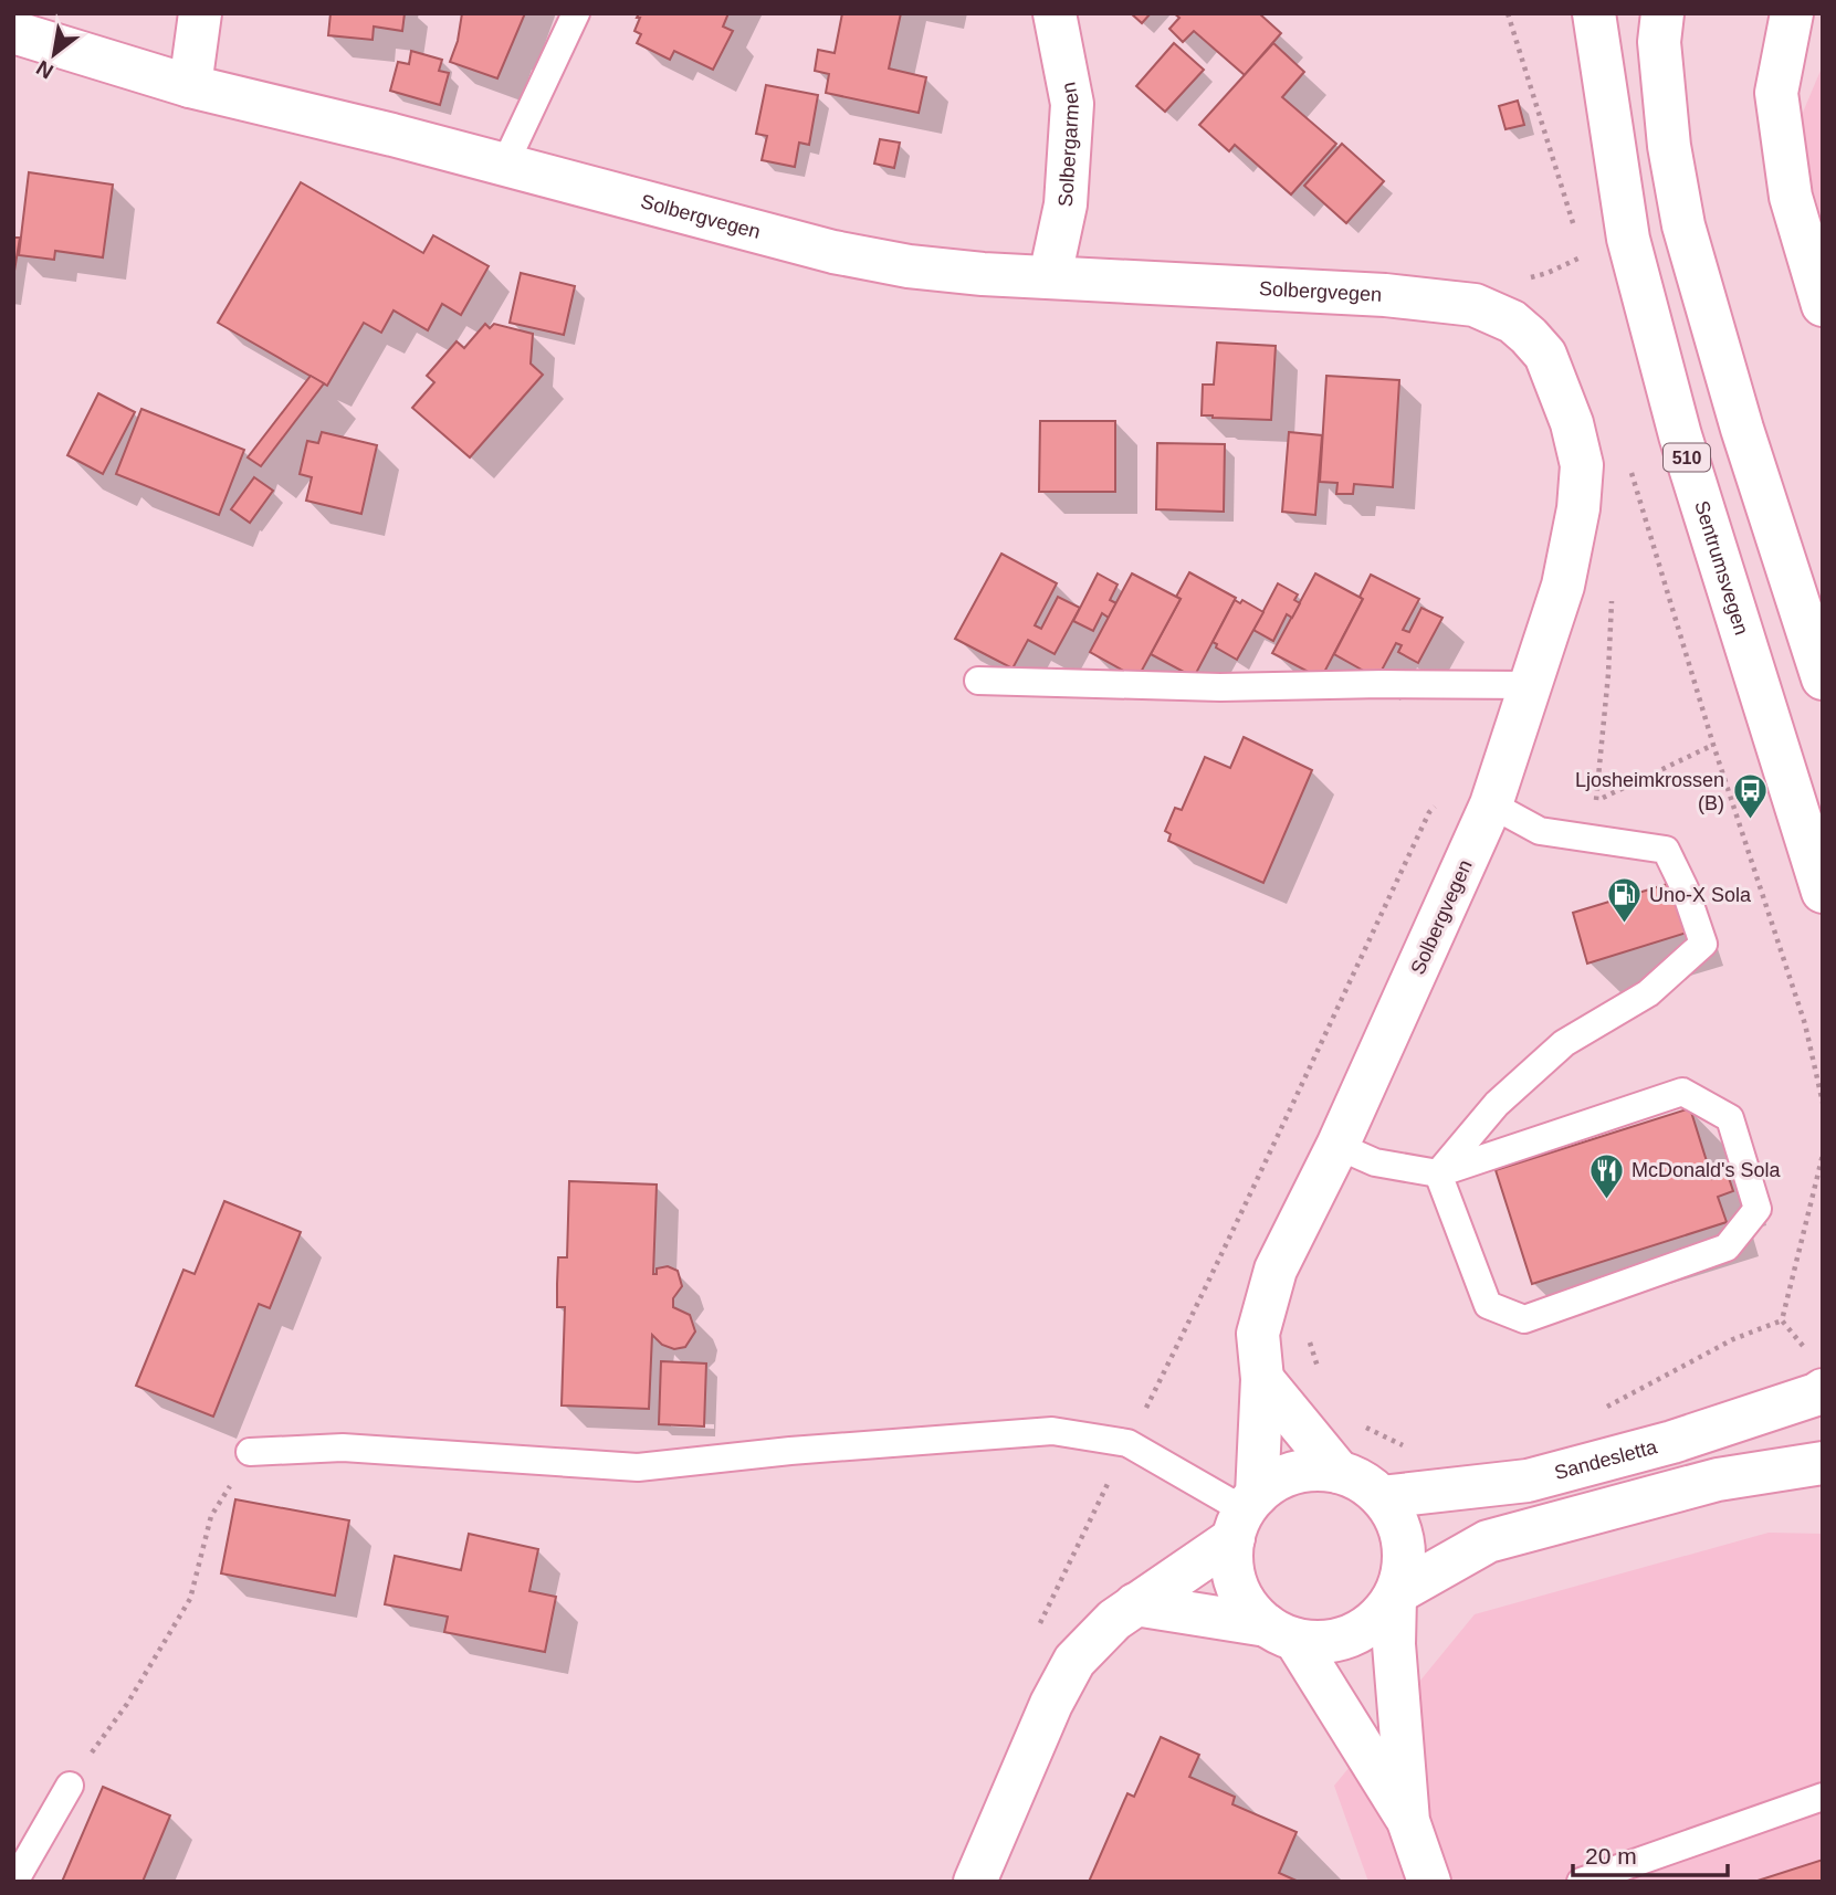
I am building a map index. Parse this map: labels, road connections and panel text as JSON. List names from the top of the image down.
{
  "streets": {
    "street": [
      "Solbergarmen",
      "Solbergvegen",
      "510",
      "Sentrumsvegen",
      "Sandesletta"
    ]
  },
  "crossings": [
    ["Solbergarmen", "Solbergvegen"],
    ["Solbergvegen", "Sandesletta"]
  ],
  "places": {
    "bus stop": ["Ljosheimkrossen (B)"],
    "fuel station": ["Uno-X Sola"],
    "restaurant": ["McDonald's Sola"]
  },
  "scale_bar": "20 m",
  "north": "bottom left"
}
